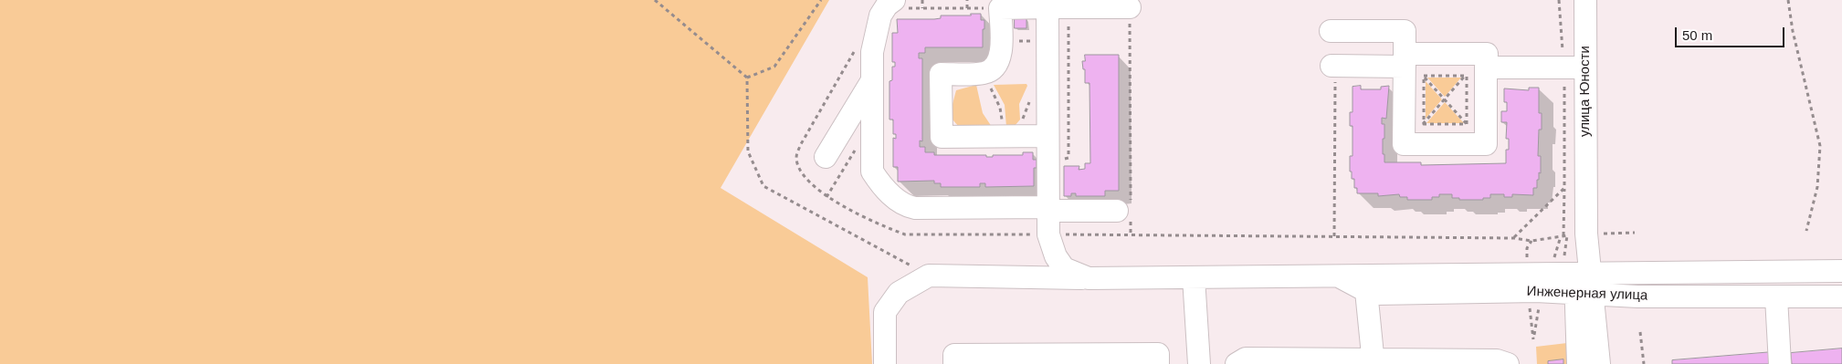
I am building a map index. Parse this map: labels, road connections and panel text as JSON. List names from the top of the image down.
{
  "streets": {
    "street": ["улица Юности", "Инженерная улица"]
  },
  "crossings": [
    ["улица Юности", "Инженерная улица"]
  ],
  "scale_bar": "50 m"
}
